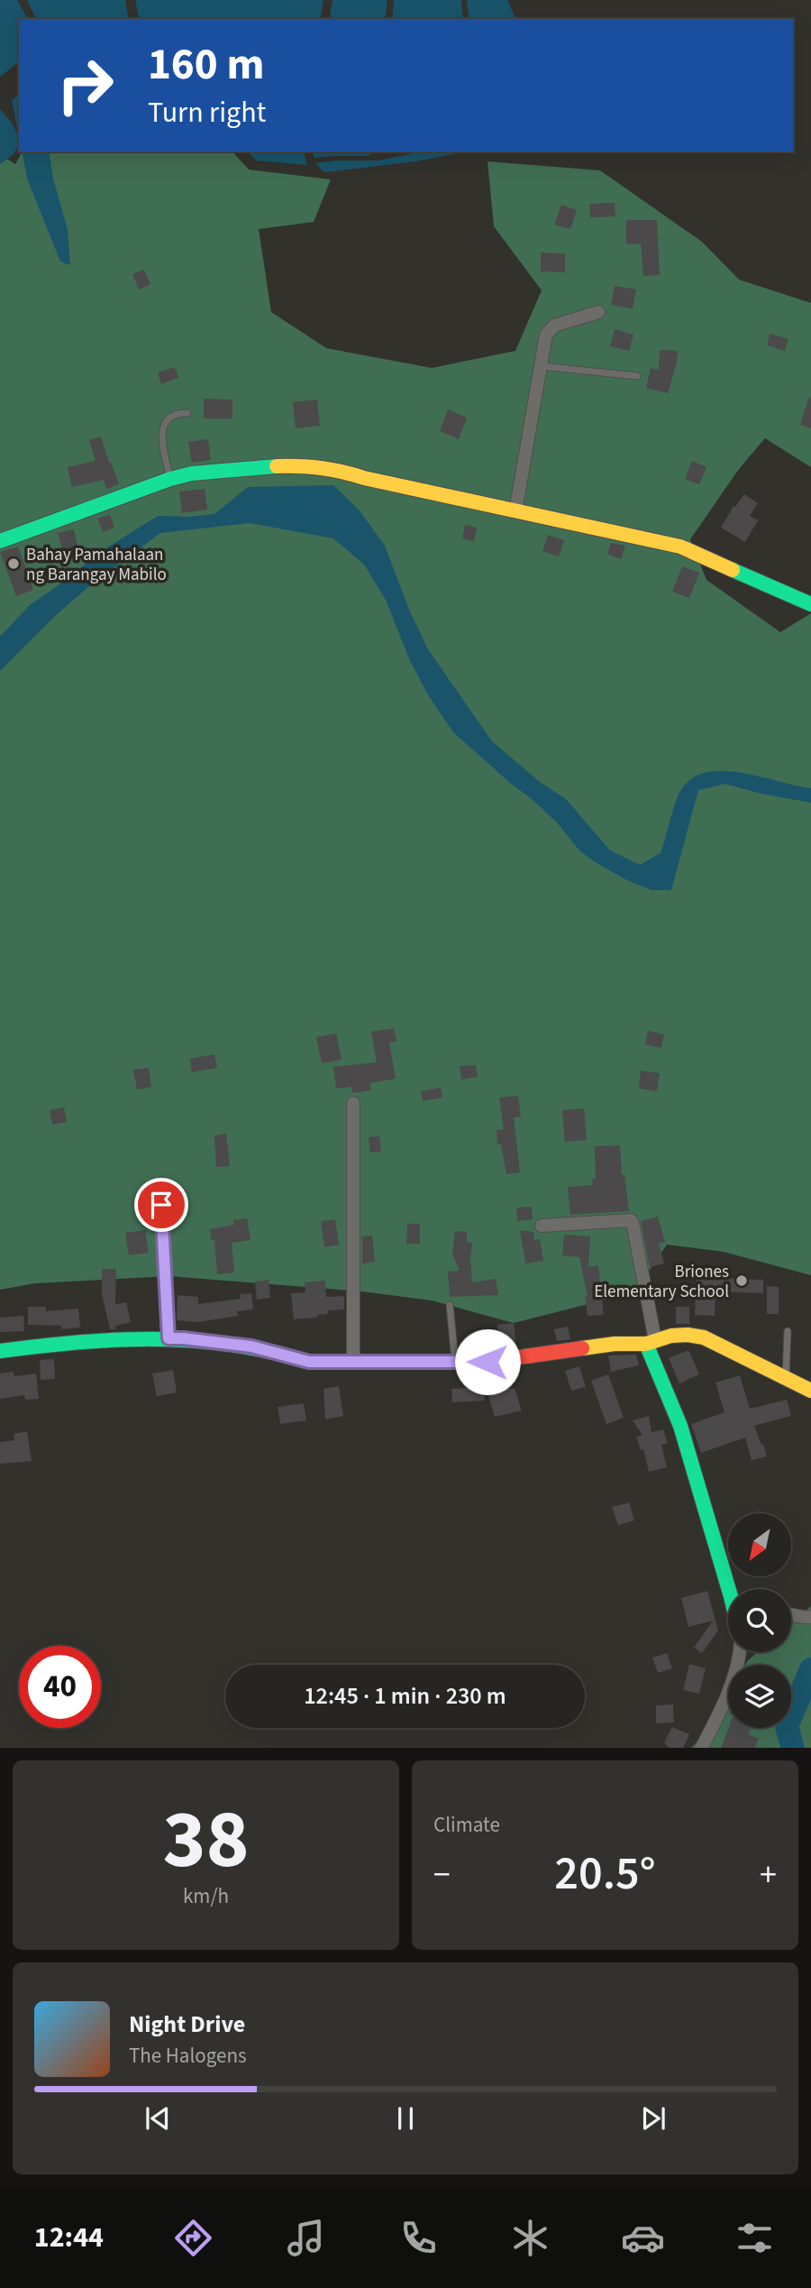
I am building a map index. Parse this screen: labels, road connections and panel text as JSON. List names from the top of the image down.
{
  "places": ["Bahay Pamahalaan ng Barangay Mabilo", "Briones Elementary School"],
  "north": "bottom left",
  "page": {
    "turn": ["160 m", "Turn right"],
    "limit": "40",
    "trip": "12:45 · 1 min · 230 m",
    "tile": [
      ["38", "km/h"],
      "Climate"
    ],
    "heat": ["−", "20.5°", "+"],
    "song": ["Night Drive", "The Halogens"],
    "tabs": "12:44"
  }
}
